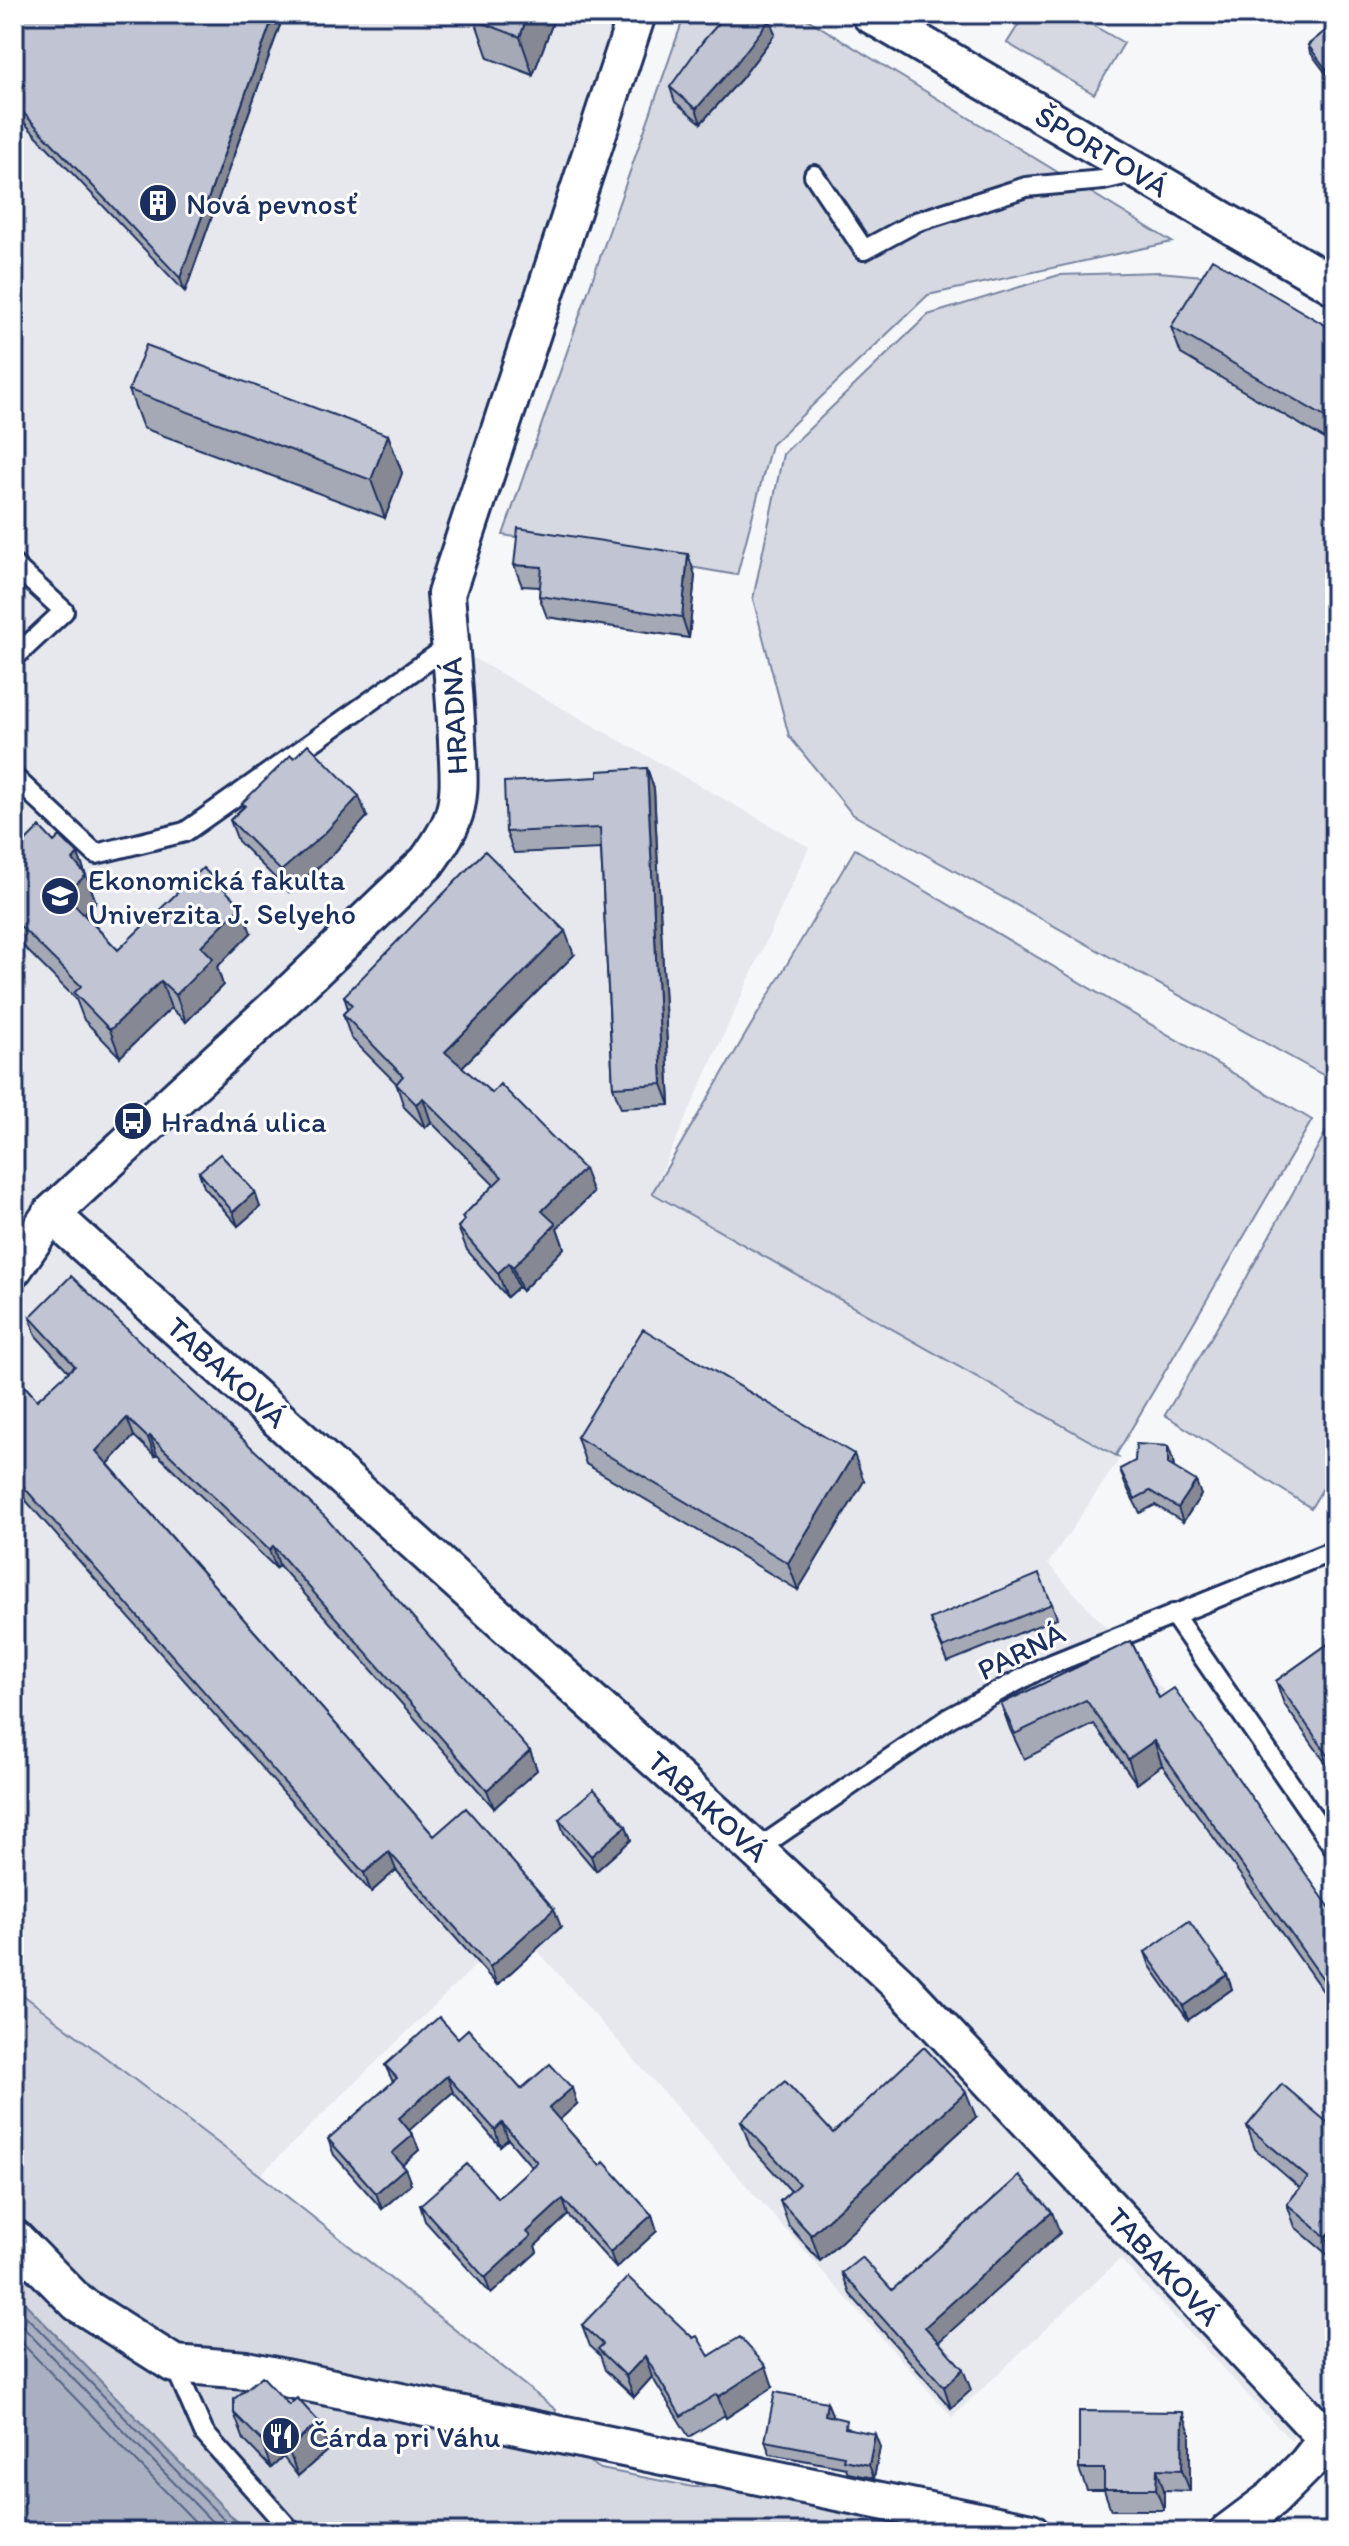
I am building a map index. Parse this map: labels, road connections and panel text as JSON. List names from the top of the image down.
{
  "streets": {
    "street": ["ŠPORTOVÁ", "HRADNÁ", "TABAKOVÁ"],
    "lane": ["PARNÁ"]
  },
  "crossings": [
    ["HRADNÁ", "TABAKOVÁ"],
    ["TABAKOVÁ", "PARNÁ"]
  ],
  "places": {
    "building": ["Nová pevnosť"],
    "school or university": ["Ekonomická fakulta Univerzita J. Selyeho"],
    "bus stop": ["Hradná ulica"],
    "restaurant": ["Čárda pri Váhu"]
  }
}
